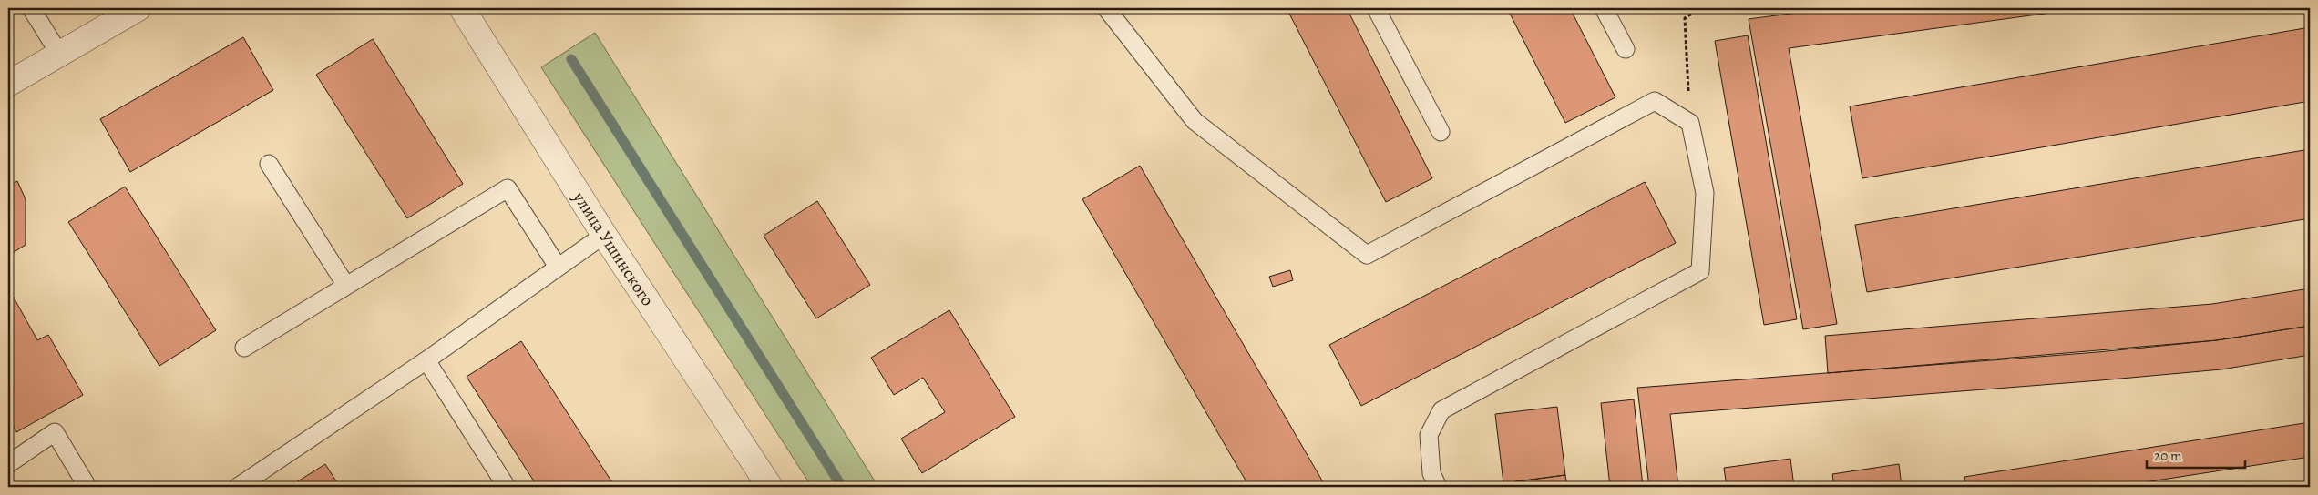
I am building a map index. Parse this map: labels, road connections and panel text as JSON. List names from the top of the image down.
{
  "streets": {
    "street": ["улица Ушинского"]
  },
  "scale_bar": "20 m"
}
